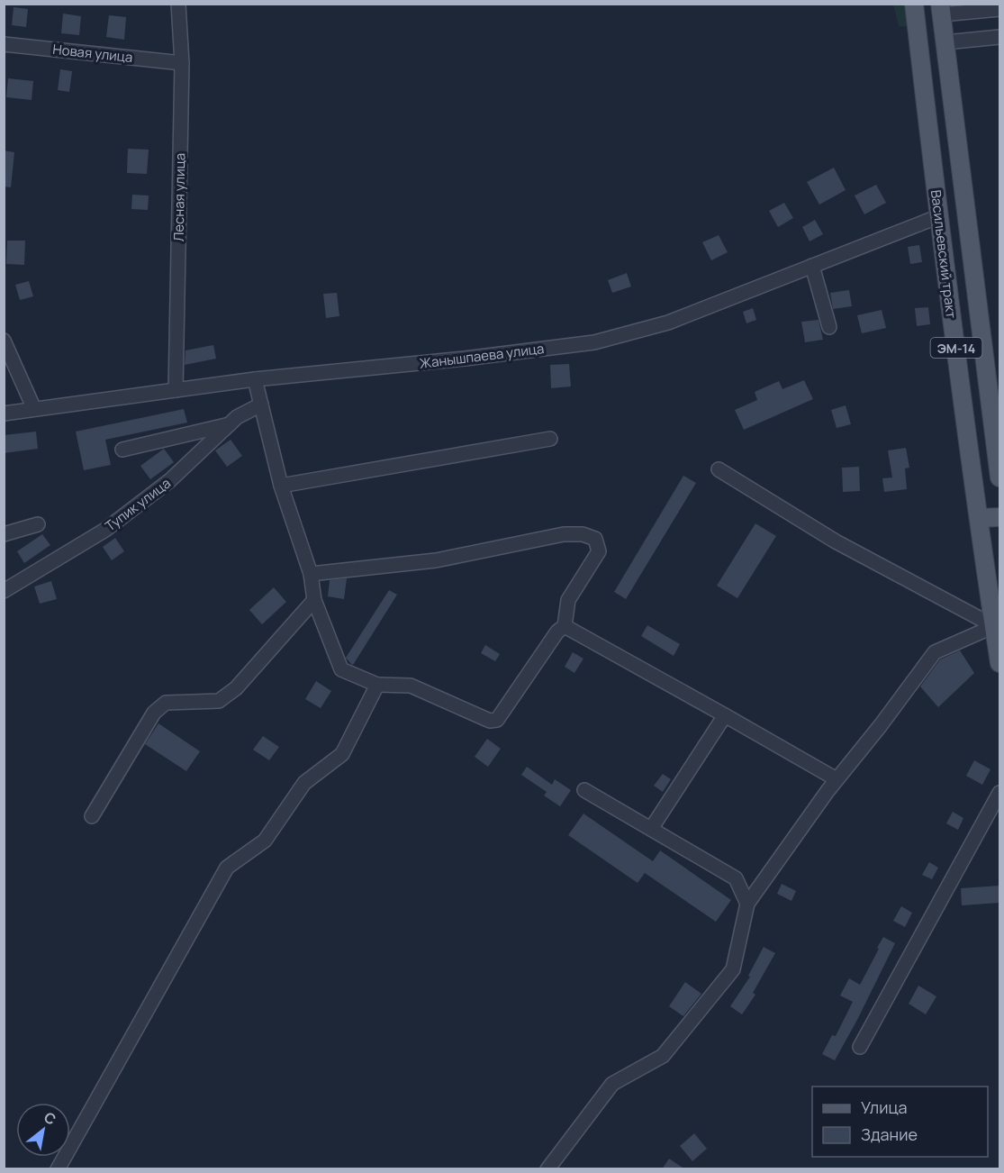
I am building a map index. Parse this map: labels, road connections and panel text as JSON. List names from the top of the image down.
{
  "streets": {
    "main road": ["Васильевский тракт", "ЭМ-14"],
    "street": [
      "Новая улица",
      "Лесная улица",
      "Жанышпаева улица",
      "Тупик улица"
    ]
  },
  "crossings": [
    ["Новая улица", "Лесная улица"],
    ["Лесная улица", "Жанышпаева улица"],
    ["Васильевский тракт", "Жанышпаева улица"]
  ],
  "legend": ["Улица", "Здание"],
  "north": "top right"
}
